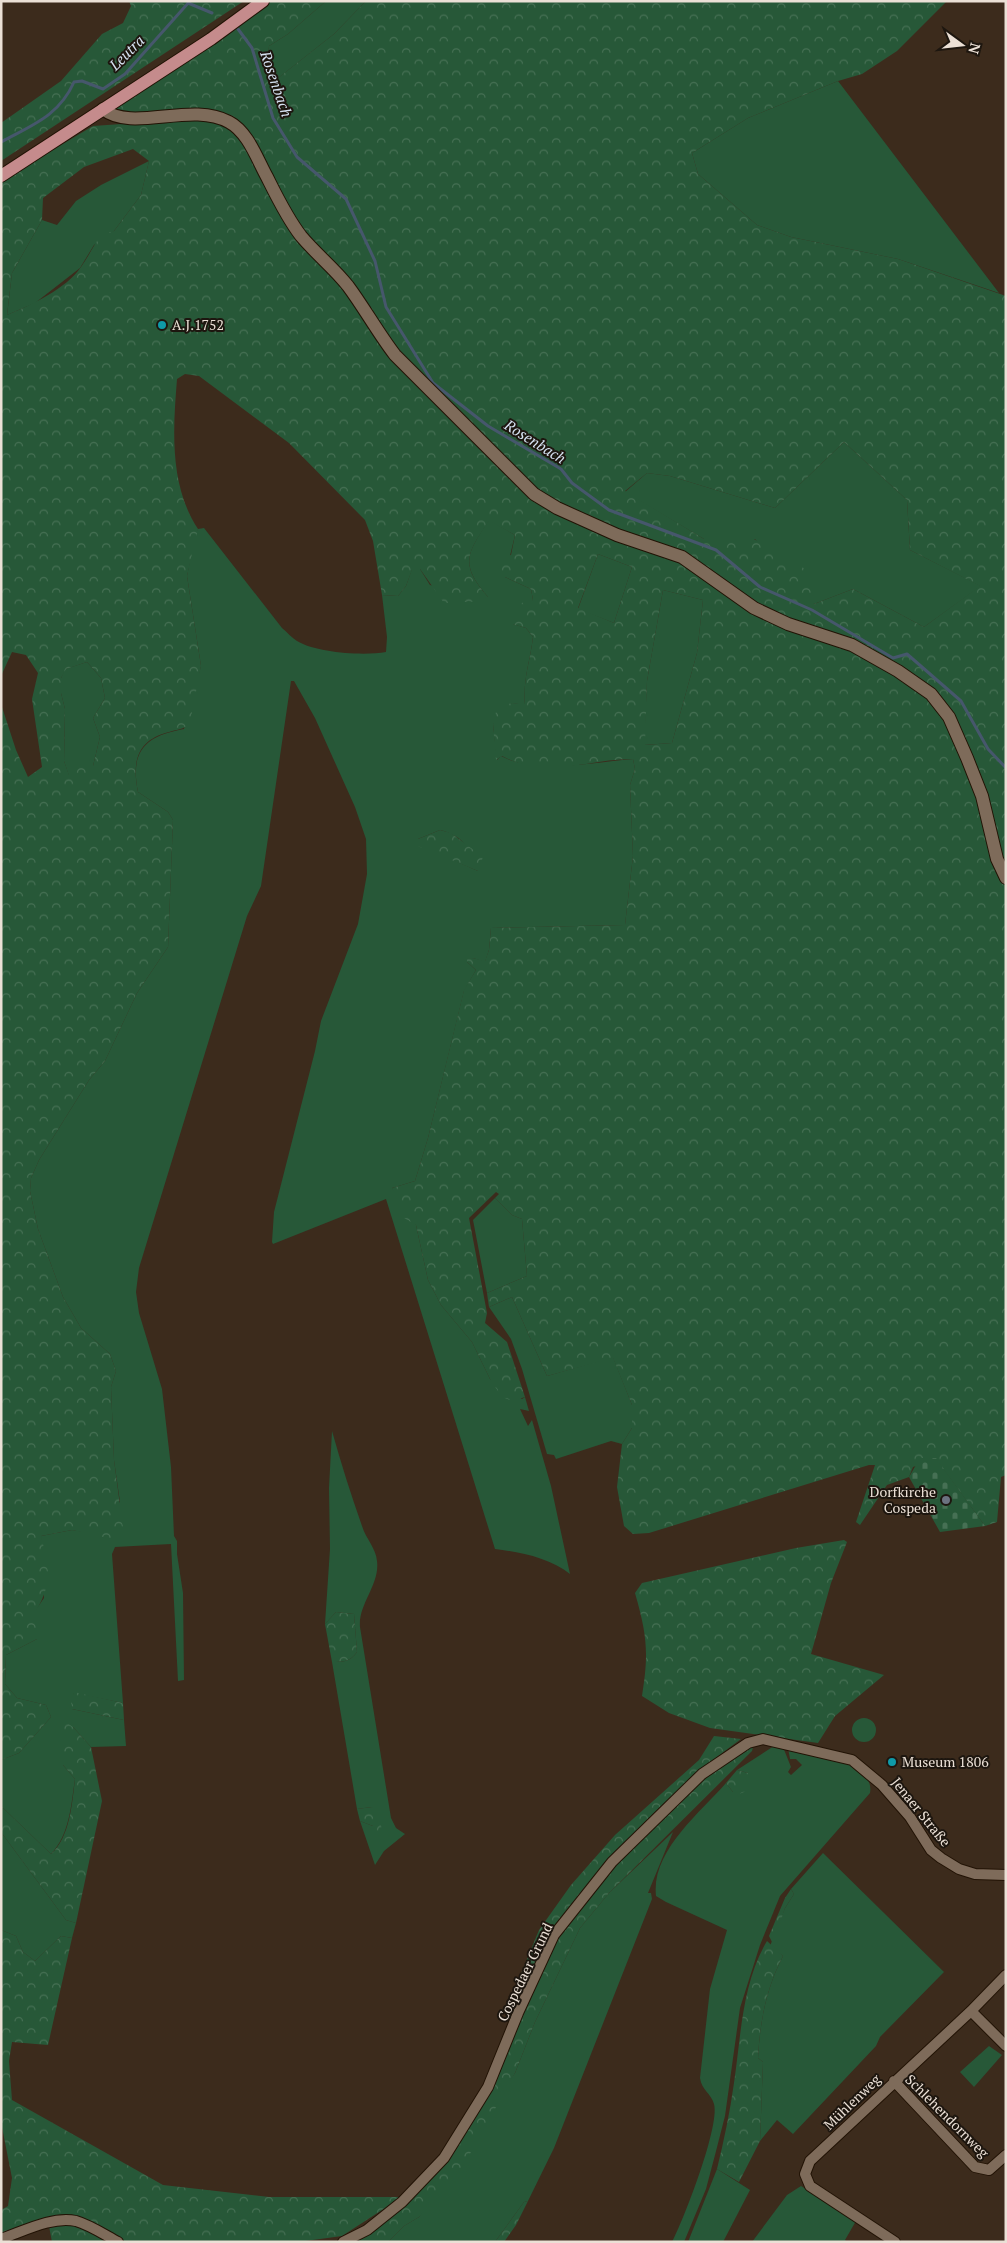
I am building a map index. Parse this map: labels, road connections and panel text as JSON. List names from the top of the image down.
{
  "streets": {
    "street": [
      "Jenaer Straße",
      "Cospedaer Grund",
      "Mühlenweg",
      "Schlehendornweg"
    ]
  },
  "crossings": [
    ["Jenaer Straße", "Cospedaer Grund"],
    ["Mühlenweg", "Schlehendornweg"]
  ],
  "water": ["Leutra", "Rosenbach"],
  "places": ["A.J.1752", "Dorfkirche Cospeda", "Museum 1806"],
  "north": "right"
}
